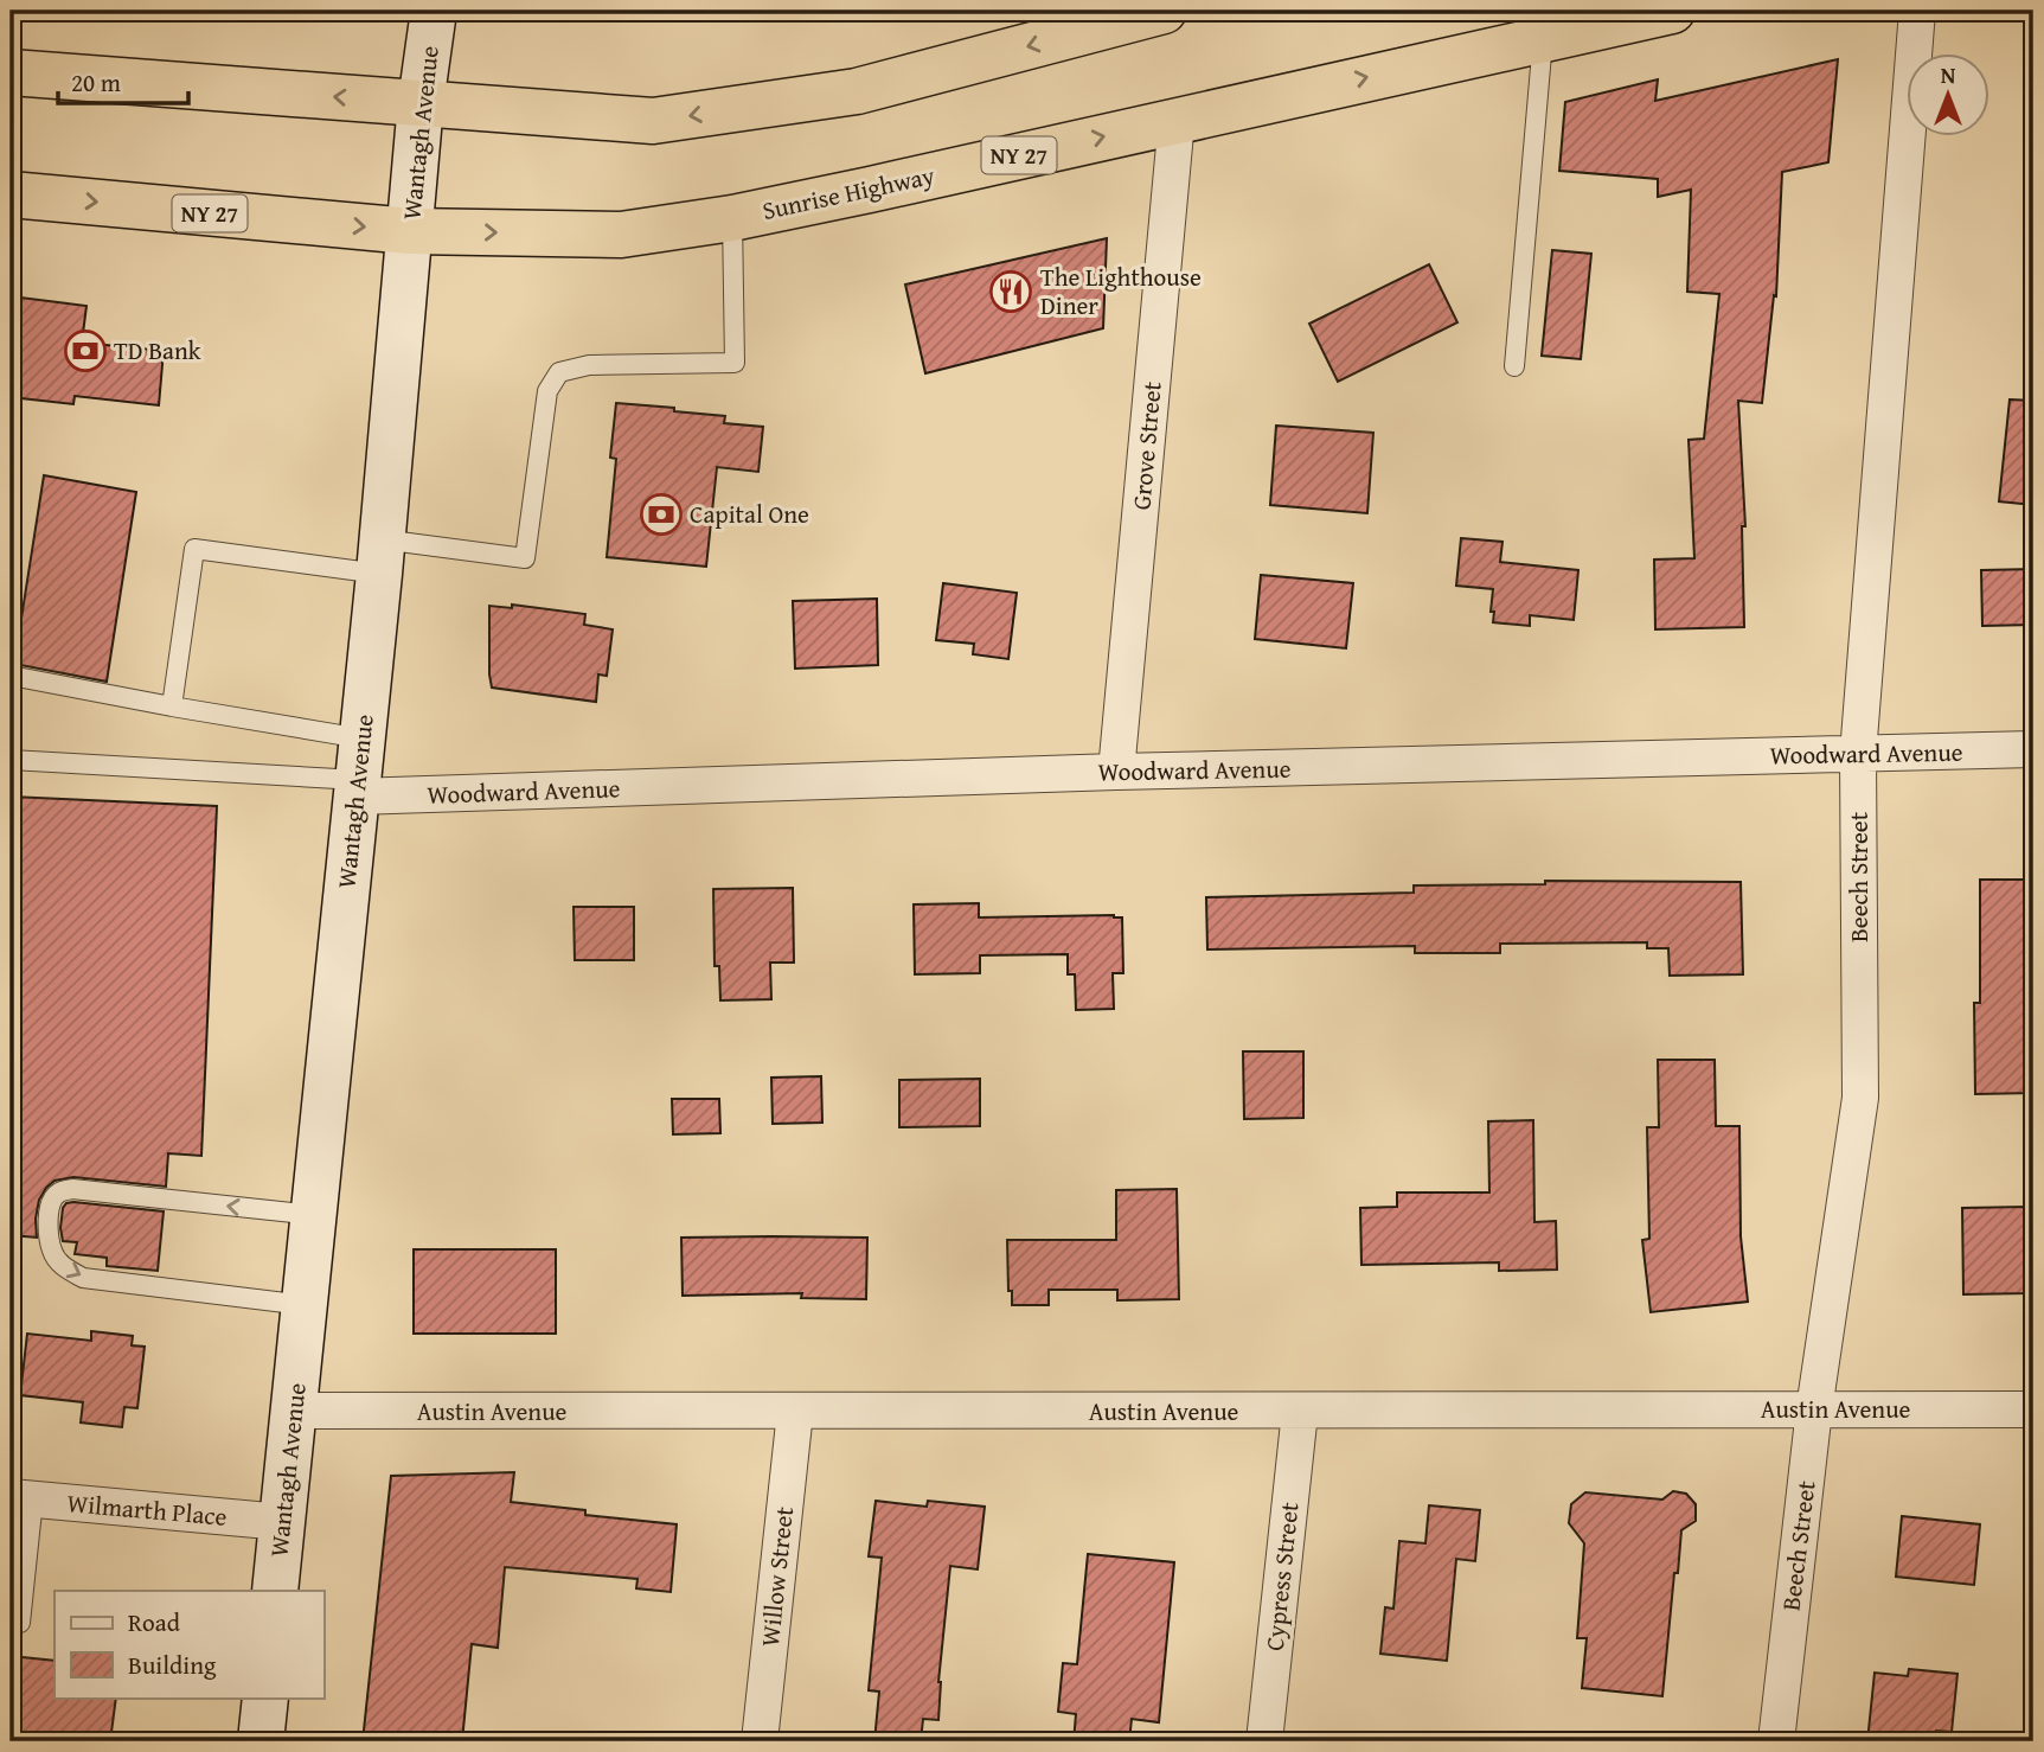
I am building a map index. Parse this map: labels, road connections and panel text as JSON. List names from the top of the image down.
{
  "streets": {
    "highway": ["NY 27", "Sunrise Highway"],
    "main road": ["Wantagh Avenue"],
    "street": [
      "Grove Street",
      "Woodward Avenue",
      "Beech Street",
      "Austin Avenue",
      "Wilmarth Place",
      "Willow Street",
      "Cypress Street"
    ]
  },
  "crossings": [
    ["Wantagh Avenue", "Sunrise Highway"],
    ["Wantagh Avenue", "Woodward Avenue"],
    ["Wantagh Avenue", "Austin Avenue"],
    ["Wantagh Avenue", "Wilmarth Place"],
    ["Sunrise Highway", "Grove Street"],
    ["Grove Street", "Woodward Avenue"],
    ["Woodward Avenue", "Beech Street"],
    ["Beech Street", "Austin Avenue"],
    ["Austin Avenue", "Willow Street"],
    ["Austin Avenue", "Cypress Street"]
  ],
  "places": {
    "restaurant": ["The Lighthouse Diner"],
    "bank": ["TD Bank", "Capital One"]
  },
  "legend": ["Road", "Building"],
  "scale_bar": "20 m",
  "north": "top"
}
